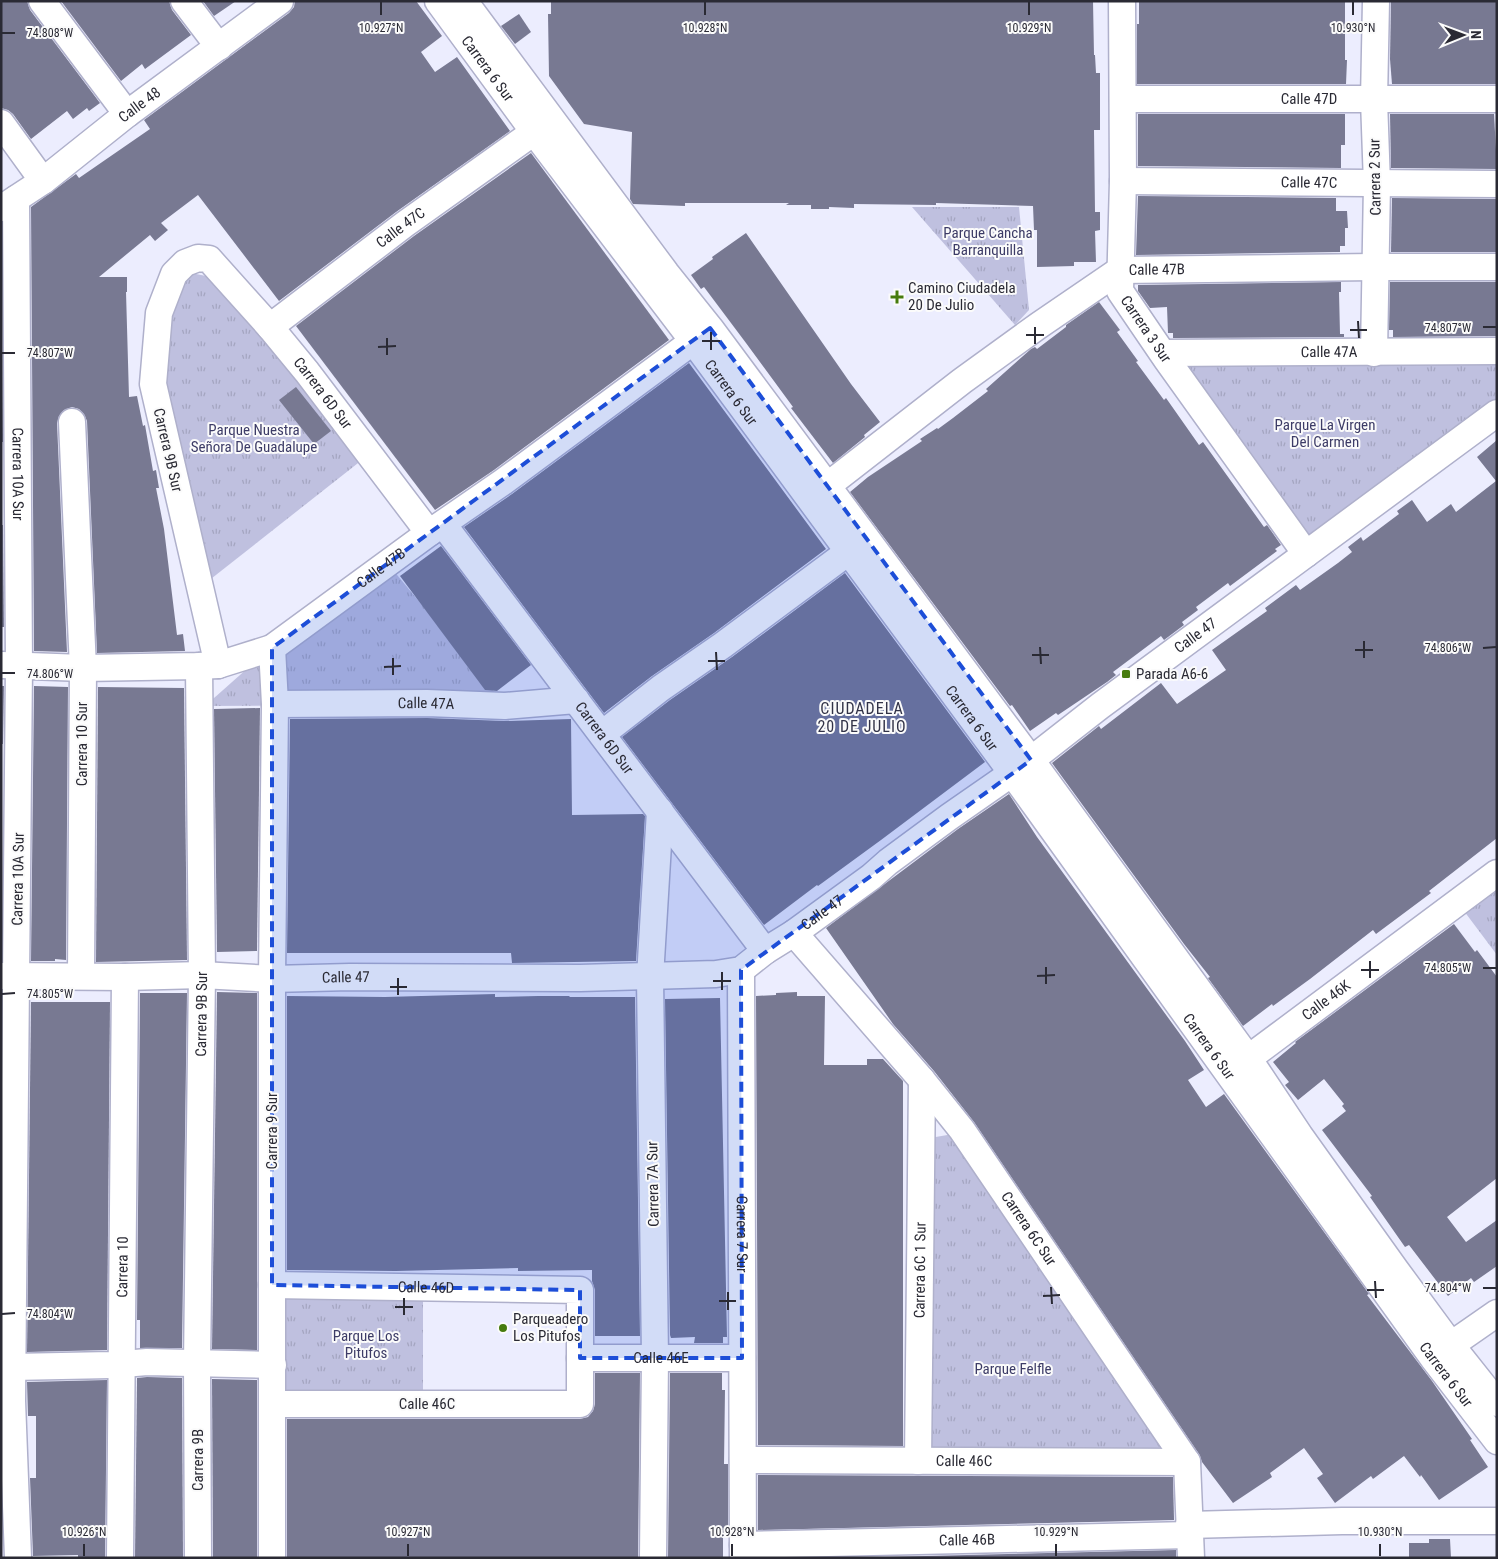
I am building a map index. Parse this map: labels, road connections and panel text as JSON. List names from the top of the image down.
{
  "streets": {
    "street": [
      "Carrera 6 Sur",
      "Calle 47D",
      "Calle 48",
      "Carrera 2 Sur",
      "Calle 47C",
      "Calle 47B",
      "Carrera 3 Sur",
      "Calle 47A",
      "Carrera 6D Sur",
      "Carrera 9B Sur",
      "Carrera 10A Sur",
      "Calle 47",
      "Carrera 10 Sur",
      "Calle 46K",
      "Carrera 9 Sur",
      "Carrera 7A Sur",
      "Carrera 6C Sur",
      "Carrera 7 Sur",
      "Carrera 10",
      "Carrera 6C 1 Sur",
      "Calle 46D",
      "Calle 46E",
      "Calle 46C",
      "Carrera 9B",
      "Calle 46B"
    ]
  },
  "crossings": [
    ["Carrera 6 Sur", "Calle 47C"],
    ["Carrera 6 Sur", "Calle 47B"],
    ["Carrera 6 Sur", "Calle 47"],
    ["Carrera 6 Sur", "Calle 46K"],
    ["Calle 47D", "Carrera 2 Sur"],
    ["Calle 47D", "Carrera 3 Sur"],
    ["Calle 48", "Carrera 10A Sur"],
    ["Carrera 2 Sur", "Calle 47C"],
    ["Carrera 2 Sur", "Calle 47B"],
    ["Carrera 2 Sur", "Calle 47A"],
    ["Calle 47C", "Carrera 3 Sur"],
    ["Calle 47C", "Carrera 6D Sur"],
    ["Calle 47B", "Carrera 3 Sur"],
    ["Calle 47B", "Carrera 6D Sur"],
    ["Calle 47B", "Carrera 9B Sur"],
    ["Calle 47B", "Carrera 10A Sur"],
    ["Calle 47B", "Carrera 10 Sur"],
    ["Calle 47B", "Carrera 9 Sur"],
    ["Carrera 3 Sur", "Calle 47A"],
    ["Carrera 3 Sur", "Calle 47"],
    ["Calle 47A", "Carrera 6D Sur"],
    ["Calle 47A", "Carrera 9 Sur"],
    ["Carrera 6D Sur", "Carrera 9B Sur"],
    ["Carrera 6D Sur", "Calle 47"],
    ["Carrera 6D Sur", "Carrera 7A Sur"],
    ["Carrera 9B Sur", "Calle 47"],
    ["Carrera 9B Sur", "Carrera 9B"],
    ["Carrera 10A Sur", "Calle 47"],
    ["Calle 47", "Carrera 10 Sur"],
    ["Calle 47", "Carrera 9 Sur"],
    ["Calle 47", "Carrera 7A Sur"],
    ["Calle 47", "Carrera 6C Sur"],
    ["Calle 47", "Carrera 7 Sur"],
    ["Calle 47", "Carrera 10"],
    ["Carrera 9 Sur", "Calle 46D"],
    ["Carrera 9 Sur", "Calle 46C"],
    ["Carrera 7A Sur", "Calle 46E"],
    ["Carrera 6C Sur", "Carrera 6C 1 Sur"],
    ["Carrera 6C Sur", "Calle 46C"],
    ["Carrera 7 Sur", "Calle 46E"],
    ["Carrera 7 Sur", "Calle 46C"],
    ["Carrera 7 Sur", "Calle 46B"],
    ["Carrera 6C 1 Sur", "Calle 46C"],
    ["Calle 46D", "Calle 46E"],
    ["Calle 46D", "Calle 46C"],
    ["Calle 46E", "Calle 46C"]
  ],
  "districts": ["CIUDADELA 20 DE JULIO"],
  "parks": [
    "Parque Cancha Barranquilla",
    "Parque La Virgen Del Carmen",
    "Parque Nuestra Señora De Guadalupe",
    "Parque Los Pitufos",
    "Parque Felfle"
  ],
  "places": {
    "health": ["Camino Ciudadela 20 De Julio"],
    "transit": ["Parada A6-6"],
    "other": ["Parqueadero Los Pitufos"]
  },
  "north": "right",
  "coordinates": [
    "10.927°N",
    "10.928°N",
    "10.929°N",
    "10.930°N",
    "74.808°W",
    "74.807°W",
    "74.806°W",
    "74.805°W",
    "74.804°W",
    "10.926°N"
  ]
}
